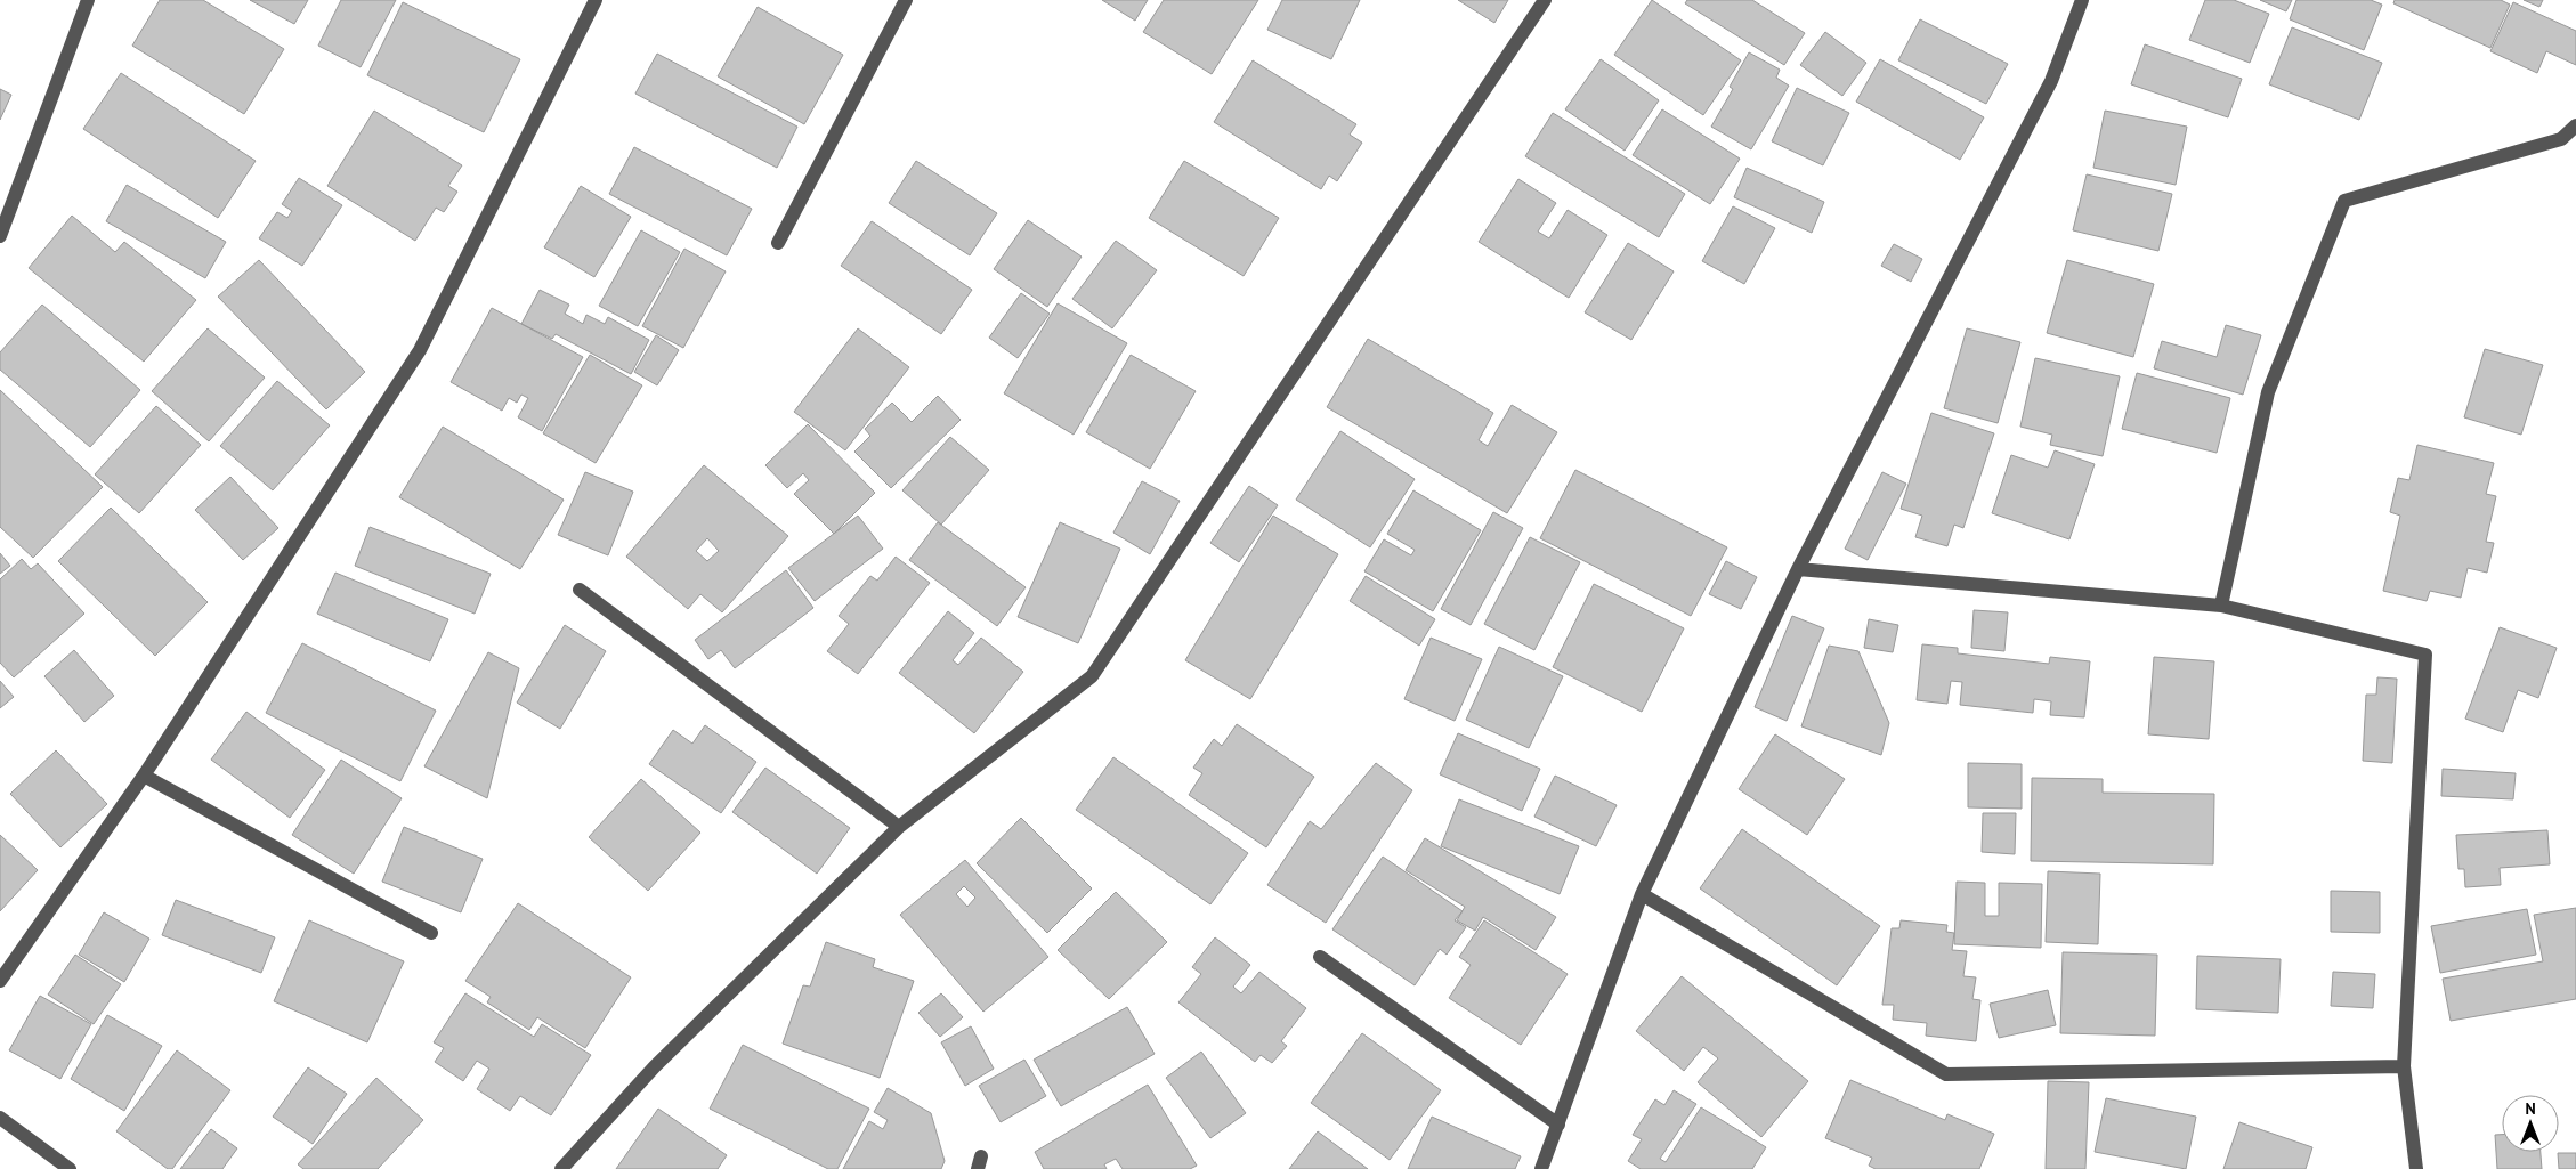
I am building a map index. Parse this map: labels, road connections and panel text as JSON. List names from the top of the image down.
{
  "north": "top"
}
